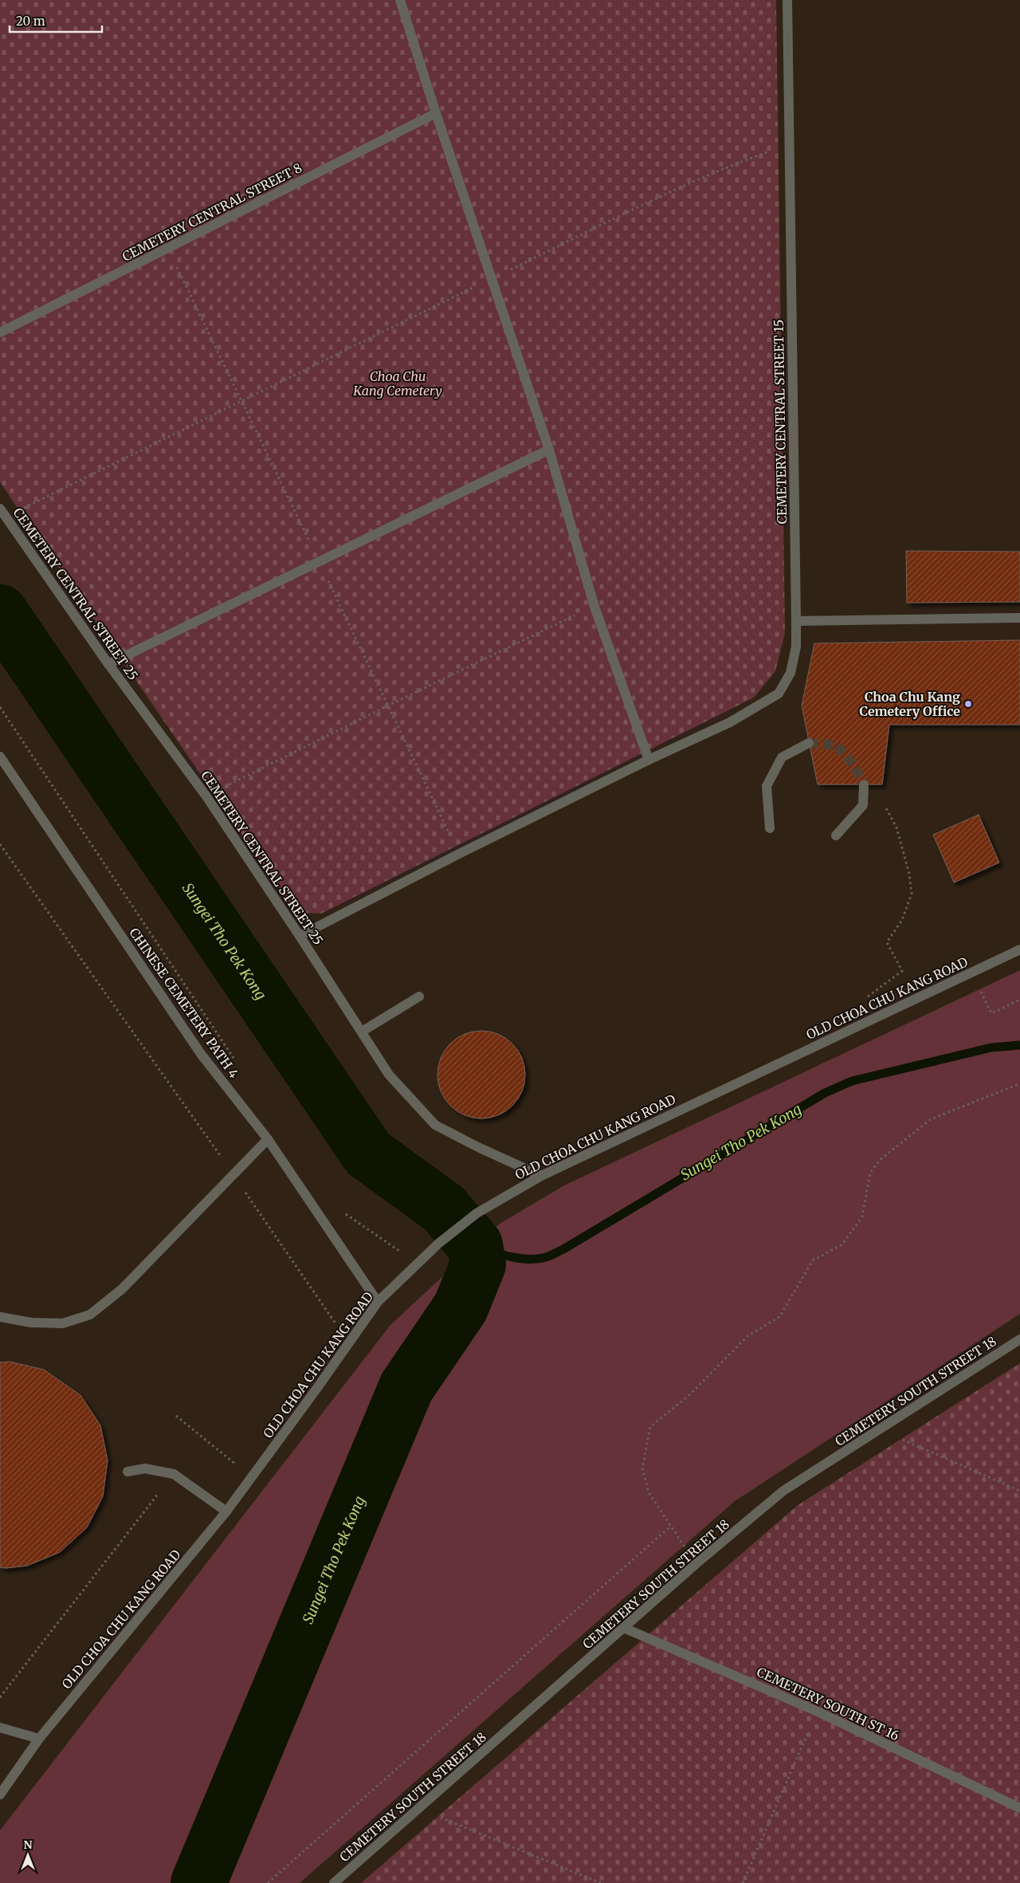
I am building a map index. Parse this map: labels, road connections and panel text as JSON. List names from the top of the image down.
{
  "streets": {
    "street": [
      "CEMETERY CENTRAL STREET 8",
      "CEMETERY CENTRAL STREET 15",
      "CEMETERY CENTRAL STREET 25",
      "OLD CHOA CHU KANG ROAD",
      "CHINESE CEMETERY PATH 4",
      "CEMETERY SOUTH STREET 18",
      "CEMETERY SOUTH ST 16"
    ]
  },
  "crossings": [
    ["CEMETERY CENTRAL STREET 15", "CEMETERY CENTRAL STREET 25"],
    ["CEMETERY CENTRAL STREET 25", "OLD CHOA CHU KANG ROAD"],
    ["OLD CHOA CHU KANG ROAD", "CHINESE CEMETERY PATH 4"],
    ["CEMETERY SOUTH STREET 18", "CEMETERY SOUTH ST 16"]
  ],
  "water": ["Sungei Tho Pek Kong"],
  "parks": ["Choa Chu Kang Cemetery"],
  "places": ["Choa Chu Kang Cemetery Office"],
  "scale_bar": "20 m",
  "north": "top"
}
